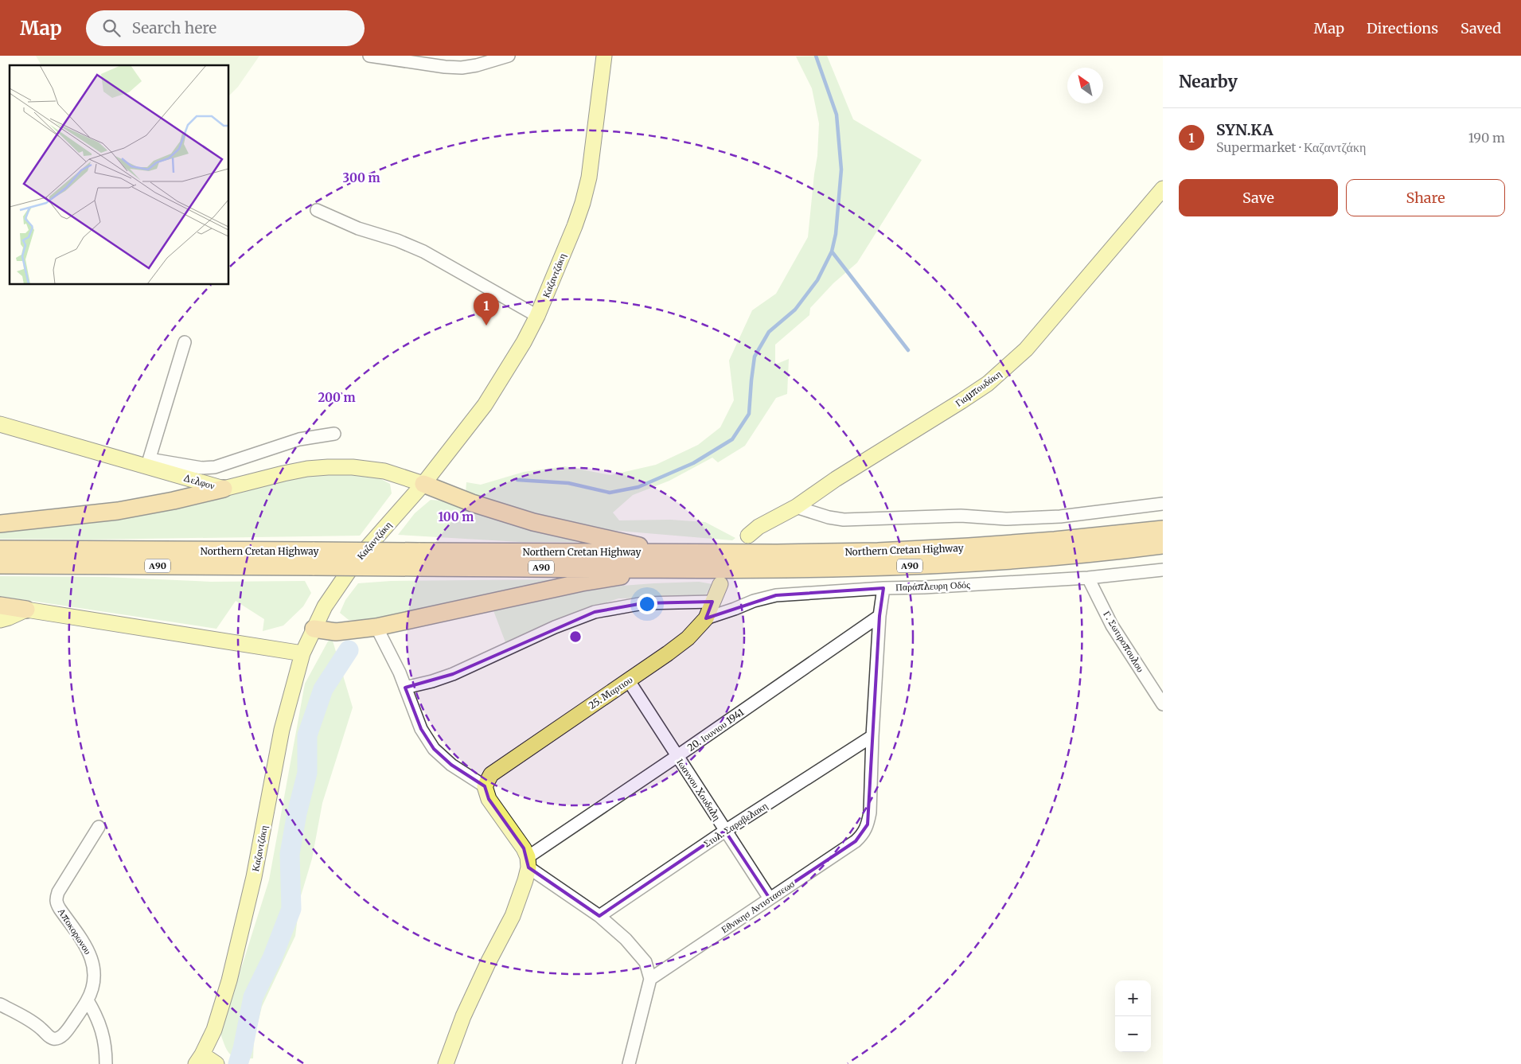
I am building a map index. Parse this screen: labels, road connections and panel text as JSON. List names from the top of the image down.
{
  "streets": {
    "highway": ["Northern Cretan Highway", "Α90"],
    "main road": [
      "Καζαντζάκη",
      "Γιαμπουδάκη",
      "Δελφον",
      "25. Μαρτιου"
    ],
    "street": [
      "Παράπλευρη Οδός",
      "Γ. Σωτιροπουλου",
      "20. Ιουνιου 1941",
      "Ιωαννου Χουδαλη",
      "Στυλ. Σαραβελακη",
      "Εθνικησ Αντιστασεωσ",
      "Αποκορωνου"
    ]
  },
  "crossings": [
    ["Καζαντζάκη", "Δελφον"],
    ["Παράπλευρη Οδός", "Γ. Σωτιροπουλου"],
    ["Παράπλευρη Οδός", "25. Μαρτιου"],
    ["25. Μαρτιου", "Ιωαννου Χουδαλη"],
    ["20. Ιουνιου 1941", "Ιωαννου Χουδαλη"],
    ["Ιωαννου Χουδαλη", "Στυλ. Σαραβελακη"],
    ["Ιωαννου Χουδαλη", "Εθνικησ Αντιστασεωσ"],
    ["Στυλ. Σαραβελακη", "Εθνικησ Αντιστασεωσ"]
  ],
  "north": "top left",
  "page": {
    "header": "Map",
    "search": "Search here",
    "nav": ["Map", "Directions", "Saved"],
    "heading": "Nearby",
    "list": [
      {
        "mark": "1",
        "name": "SYN.KA",
        "note": "Supermarket · Καζαντζάκη",
        "value": "190 m"
      }
    ],
    "buttons": ["Save", "Share"],
    "pins": "1",
    "map_buttons": ["+", "−"]
  },
  "rings": ["300 m", "200 m", "100 m"]
}
